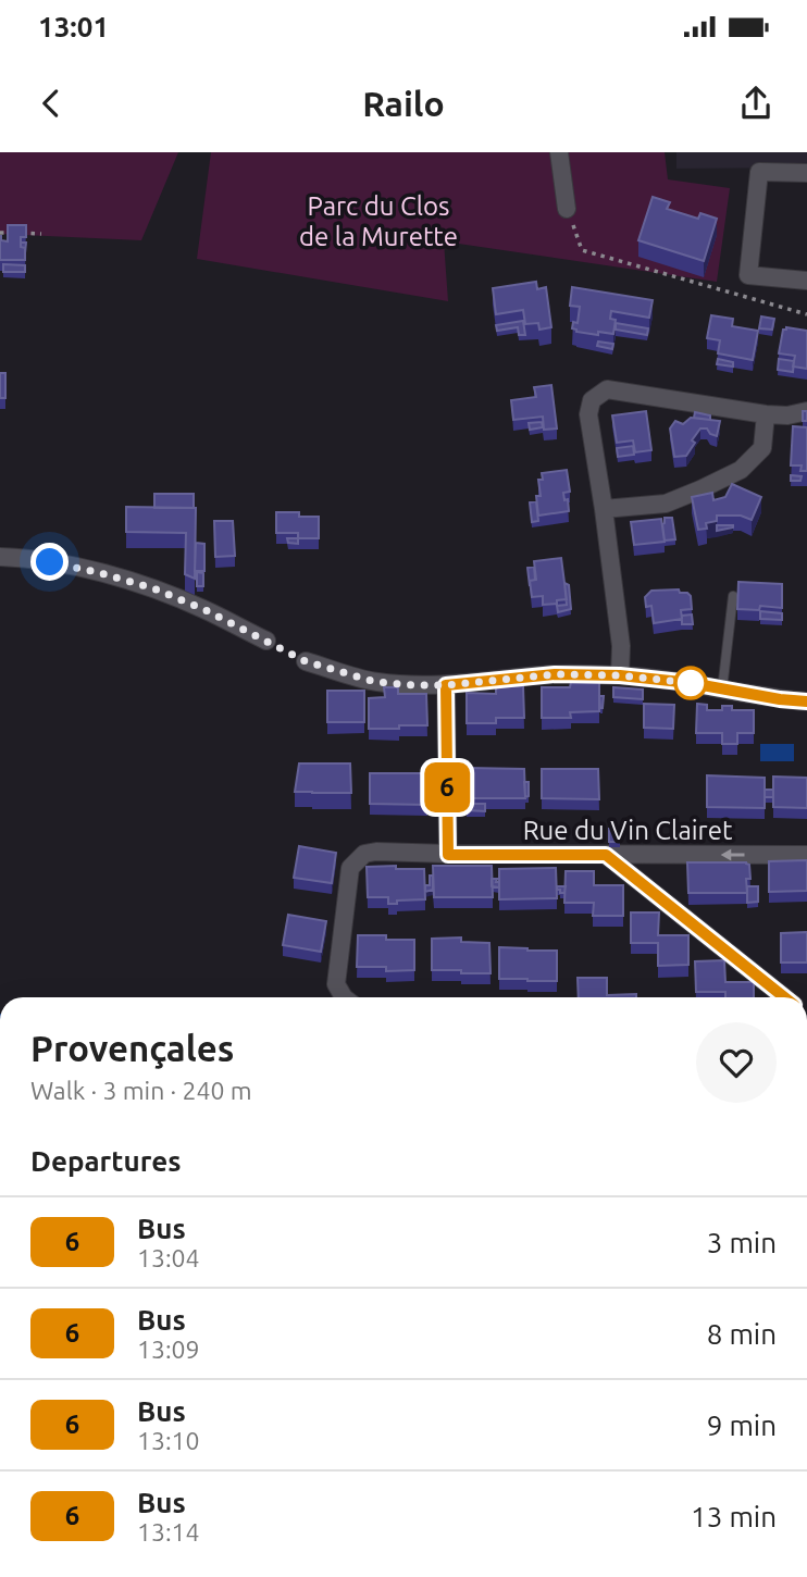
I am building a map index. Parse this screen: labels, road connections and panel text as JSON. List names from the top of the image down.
{
  "streets": {
    "street": ["Rue du Vin Clairet"]
  },
  "parks": ["Parc du Clos de la Murette"],
  "lines": ["bus line 6"],
  "page": {
    "status": "13:01",
    "header": "Railo",
    "on_map": "6",
    "heading": [
      ["Provençales", "Walk · 3 min · 240 m"],
      "Departures"
    ],
    "list": [
      {
        "mark": "6",
        "name": "Bus",
        "note": "13:04",
        "value": "3 min"
      },
      {
        "mark": "6",
        "name": "Bus",
        "note": "13:09",
        "value": "8 min"
      },
      {
        "mark": "6",
        "name": "Bus",
        "note": "13:10",
        "value": "9 min"
      },
      {
        "mark": "6",
        "name": "Bus",
        "note": "13:14",
        "value": "13 min"
      }
    ]
  }
}
